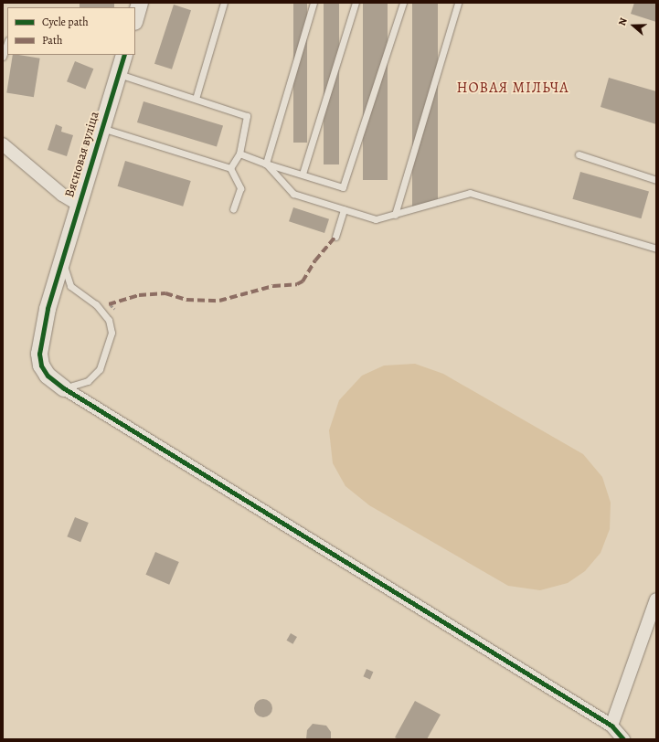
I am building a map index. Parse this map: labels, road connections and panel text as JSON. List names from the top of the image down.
{
  "streets": {
    "street": ["Вясновая вуліца"]
  },
  "districts": ["НОВАЯ МІЛЬЧА"],
  "legend": ["Cycle path", "Path"],
  "north": "left"
}
